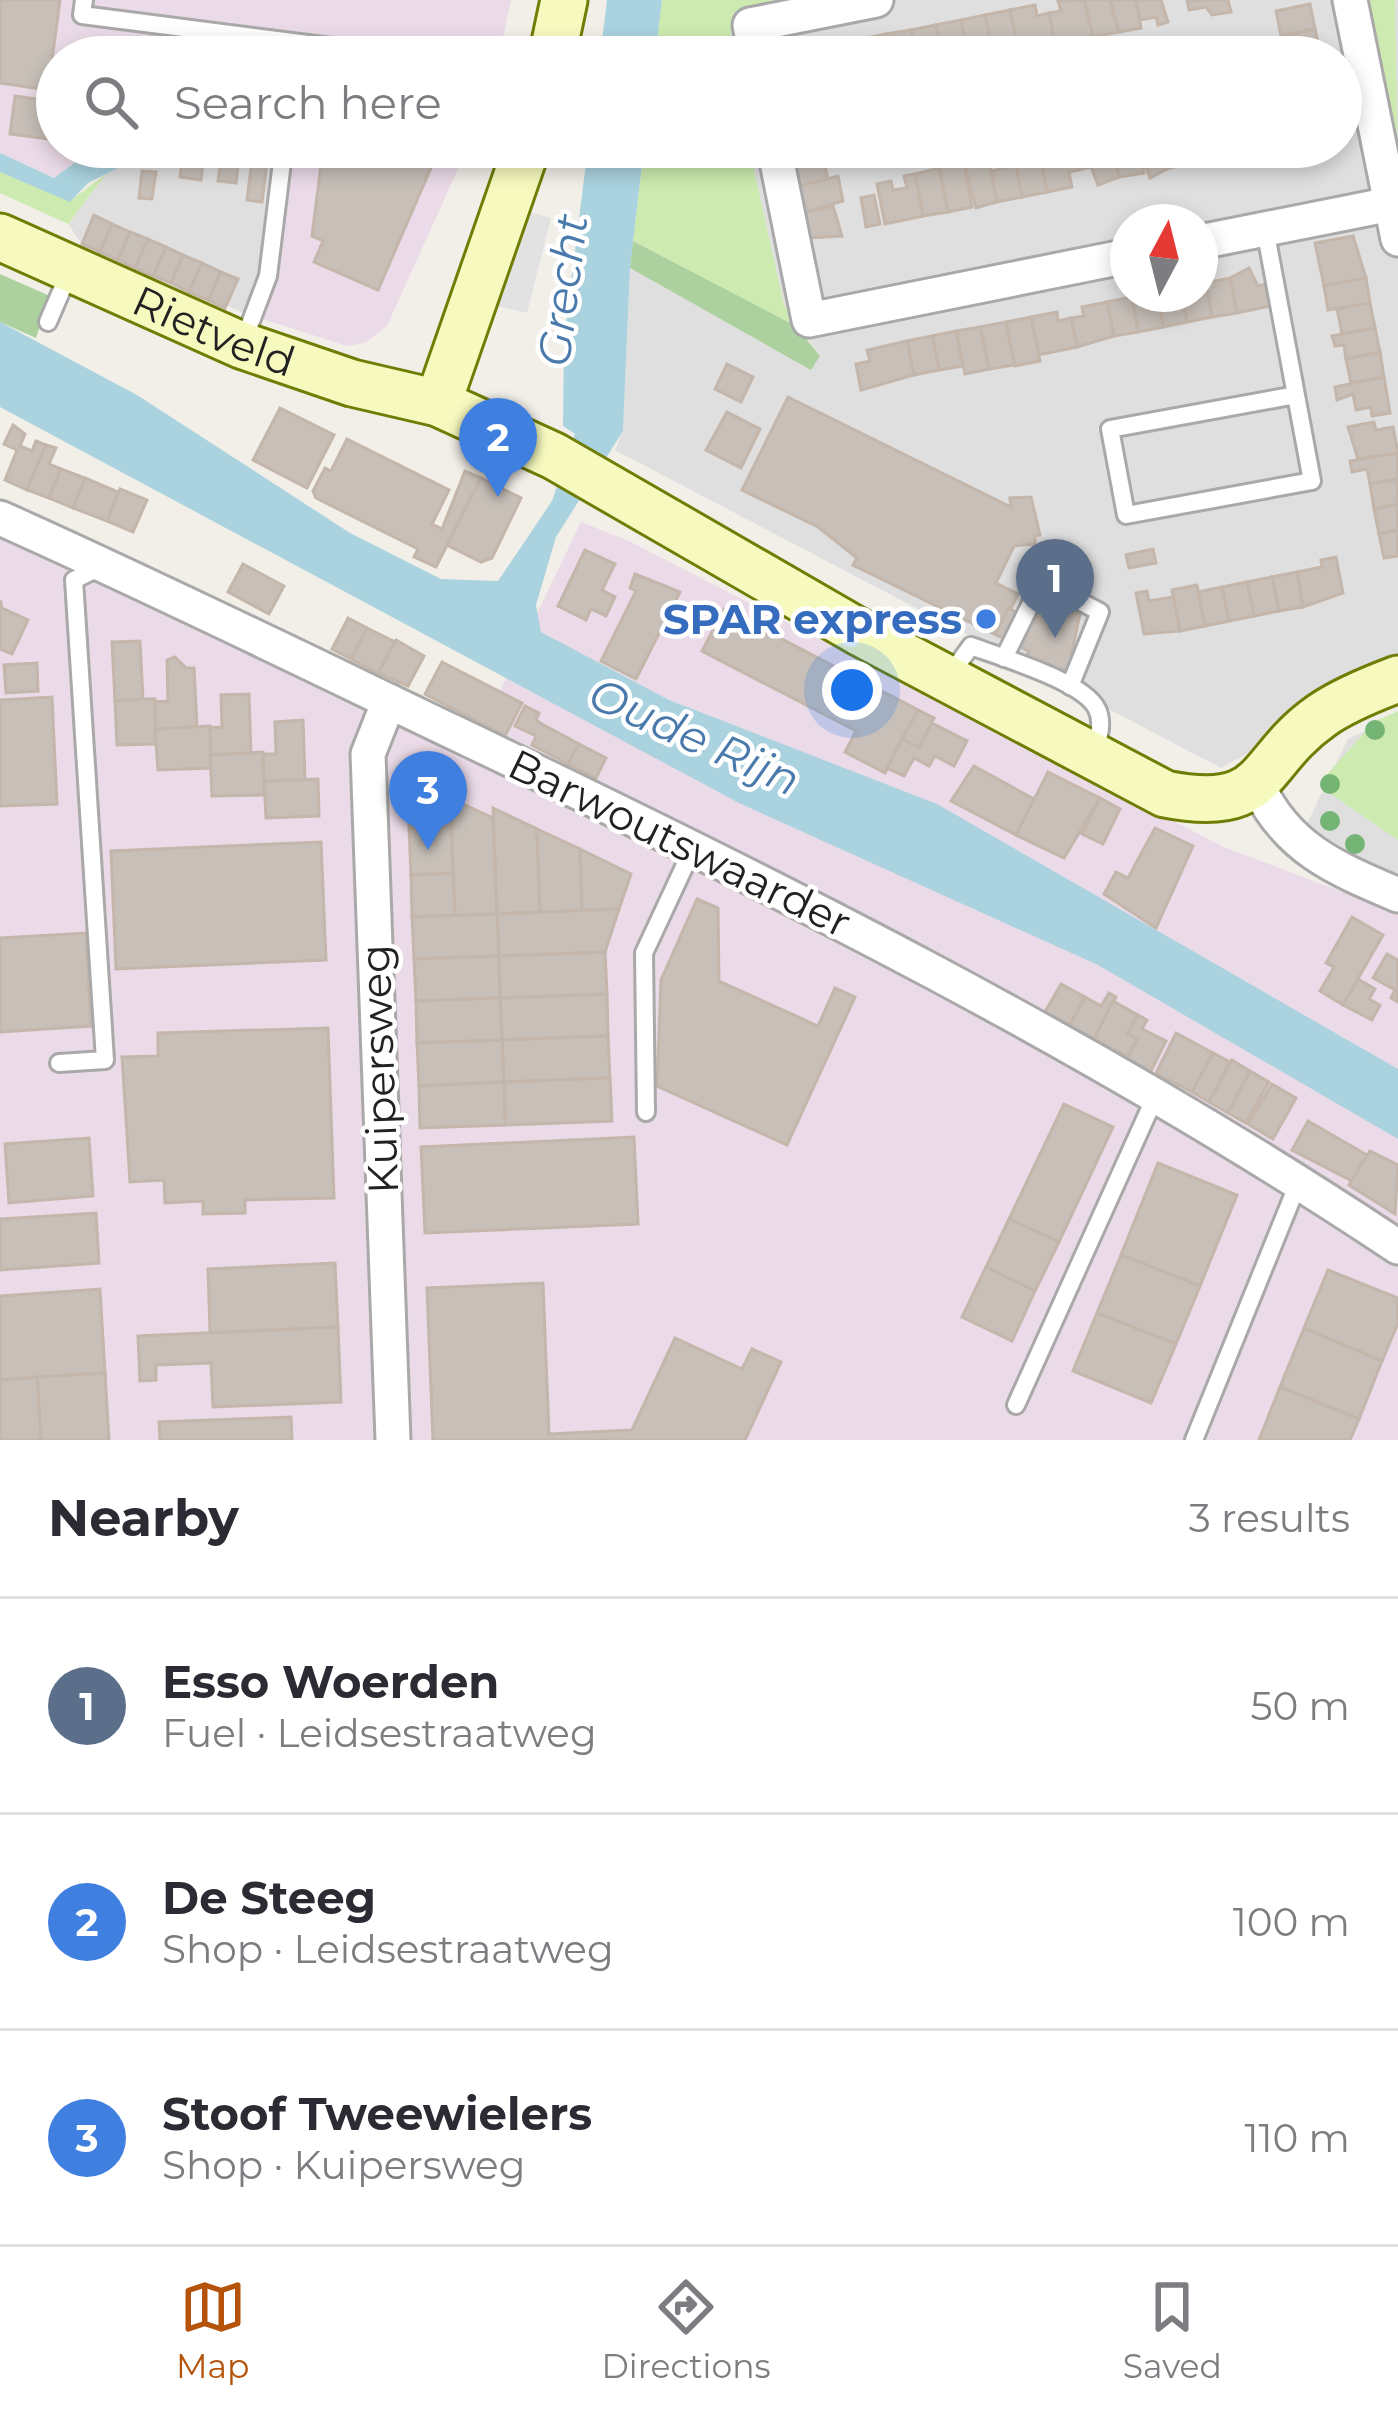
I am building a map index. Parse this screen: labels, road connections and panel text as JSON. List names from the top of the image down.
{
  "streets": {
    "main road": ["Rietveld"],
    "street": ["Barwoutswaarder", "Kuipersweg"]
  },
  "crossings": [
    ["Barwoutswaarder", "Kuipersweg"]
  ],
  "water": ["Grecht", "Oude Rijn"],
  "places": ["SPAR express"],
  "north": "top",
  "page": {
    "search": "Search here",
    "pins": ["2", "1", "3"],
    "heading": ["Nearby", "3 results"],
    "list": [
      {
        "mark": "1",
        "name": "Esso Woerden",
        "note": "Fuel · Leidsestraatweg",
        "value": "50 m"
      },
      {
        "mark": "2",
        "name": "De Steeg",
        "note": "Shop · Leidsestraatweg",
        "value": "100 m"
      },
      {
        "mark": "3",
        "name": "Stoof Tweewielers",
        "note": "Shop · Kuipersweg",
        "value": "110 m"
      }
    ],
    "nav": ["Map", "Directions", "Saved"]
  }
}
